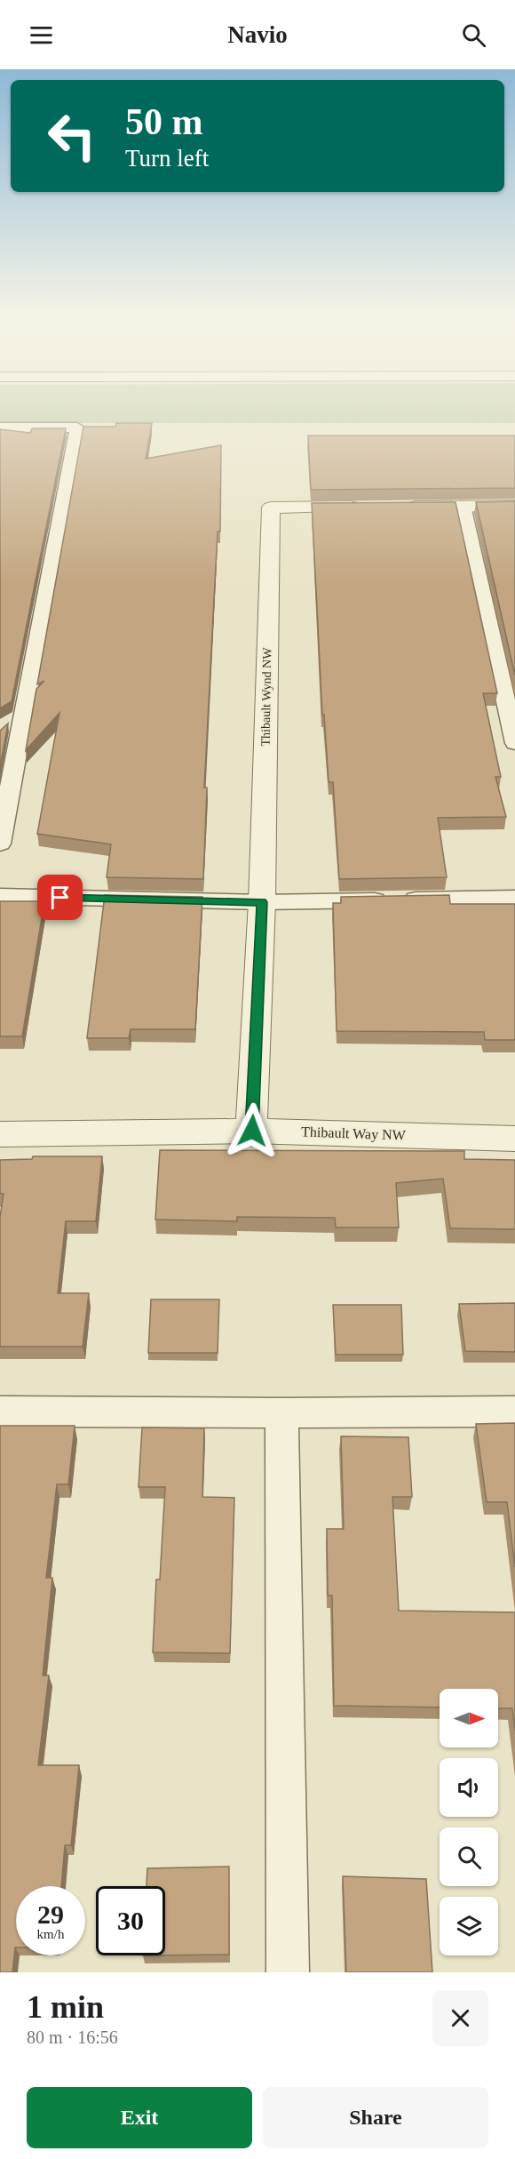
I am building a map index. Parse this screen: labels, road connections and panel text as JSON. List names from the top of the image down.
{
  "streets": {
    "street": ["Thibault Wynd NW", "Thibault Way NW"]
  },
  "crossings": [
    ["Thibault Wynd NW", "Thibault Way NW"]
  ],
  "north": "right",
  "page": {
    "header": "Navio",
    "turn": ["50 m", "Turn left"],
    "speed": "29 km/h",
    "limit": "30",
    "heading": ["1 min", "80 m · 16:56"],
    "buttons": ["Exit", "Share"]
  }
}
